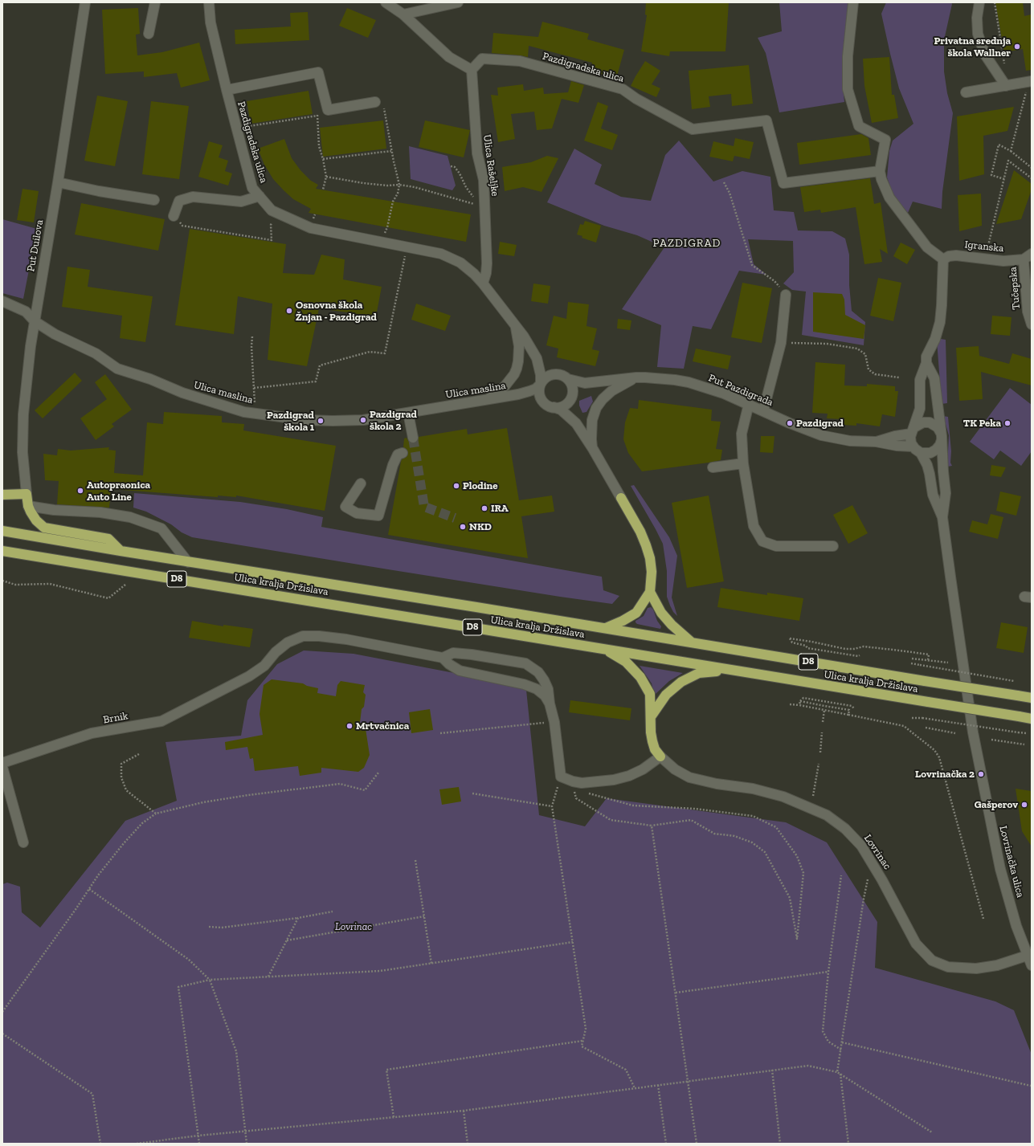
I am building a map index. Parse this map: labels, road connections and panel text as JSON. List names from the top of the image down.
{
  "streets": {
    "highway": ["D8", "Ulica kralja Držislava"],
    "street": [
      "Pazdigradska ulica",
      "Ulica Rašeljke",
      "Put Duilova",
      "Igranska",
      "Tučepska",
      "Ulica maslina",
      "Put Pazdigrada",
      "Brnik",
      "Lovrinac",
      "Lovrinačka ulica"
    ]
  },
  "crossings": [
    ["Pazdigradska ulica", "Ulica Rašeljke"],
    ["Put Duilova", "Ulica maslina"],
    ["Igranska", "Tučepska"],
    ["Ulica maslina", "Put Pazdigrada"],
    ["Lovrinac", "Lovrinačka ulica"]
  ],
  "districts": ["PAZDIGRAD"],
  "parks": ["Lovrinac"],
  "places": [
    "Privatna srednja škola Wallner",
    "Osnovna škola Žnjan - Pazdigrad",
    "Pazdigrad škola 2",
    "Pazdigrad škola 1",
    "Pazdigrad",
    "TK Peka",
    "Plodine",
    "Autopraonica Auto Line",
    "IRA",
    "NKD",
    "Mrtvačnica",
    "Lovrinačka 2",
    "Gašperov"
  ]
}
